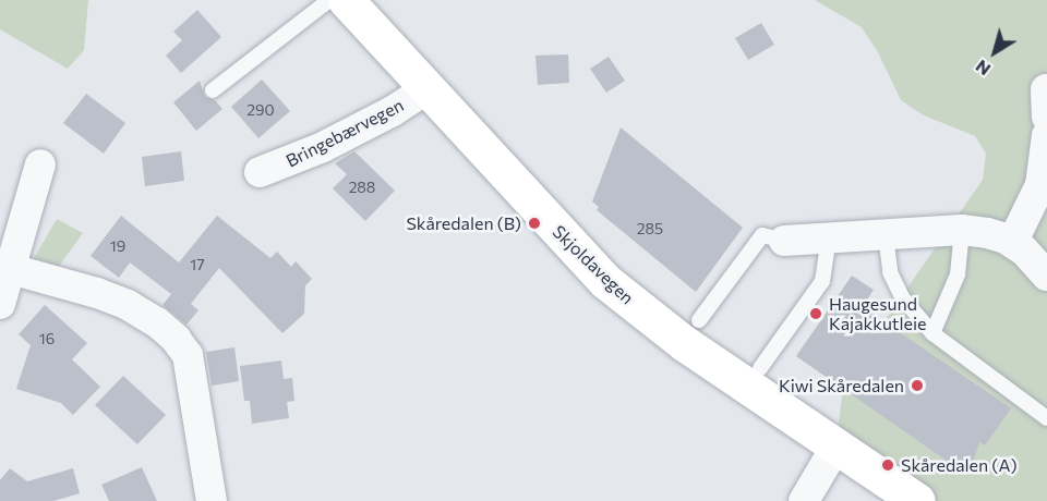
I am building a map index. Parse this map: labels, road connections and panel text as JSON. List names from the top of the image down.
{
  "streets": {
    "main road": ["Skjoldavegen"],
    "street": ["Bringebærvegen"]
  },
  "crossings": [
    ["Bringebærvegen", "Skjoldavegen"]
  ],
  "places": [
    "Skåredalen (B)",
    "Haugesund Kajakkutleie",
    "Kiwi Skåredalen",
    "Skåredalen (A)"
  ],
  "house_numbers": [
    "290",
    "288",
    "285",
    "19",
    "17",
    "16"
  ],
  "north": "bottom left"
}
